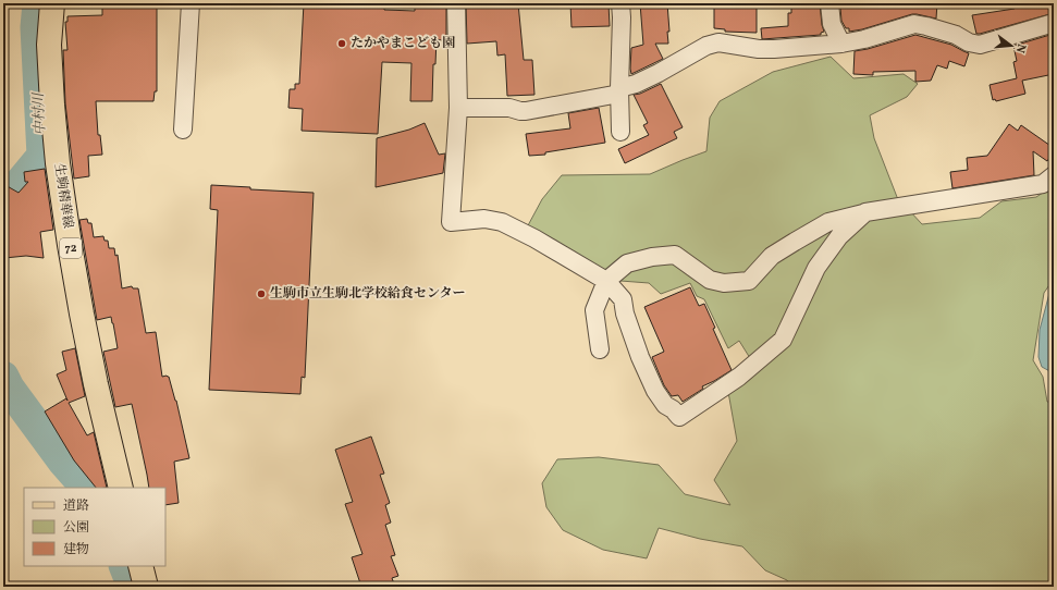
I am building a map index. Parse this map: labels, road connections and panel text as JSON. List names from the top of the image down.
{
  "streets": {
    "main road": ["生駒精華線", "72"]
  },
  "water": ["中村川"],
  "places": ["たかやまこども園", "生駒市立生駒北学校給食センター"],
  "legend": ["道路", "公園", "建物"],
  "north": "right"
}
